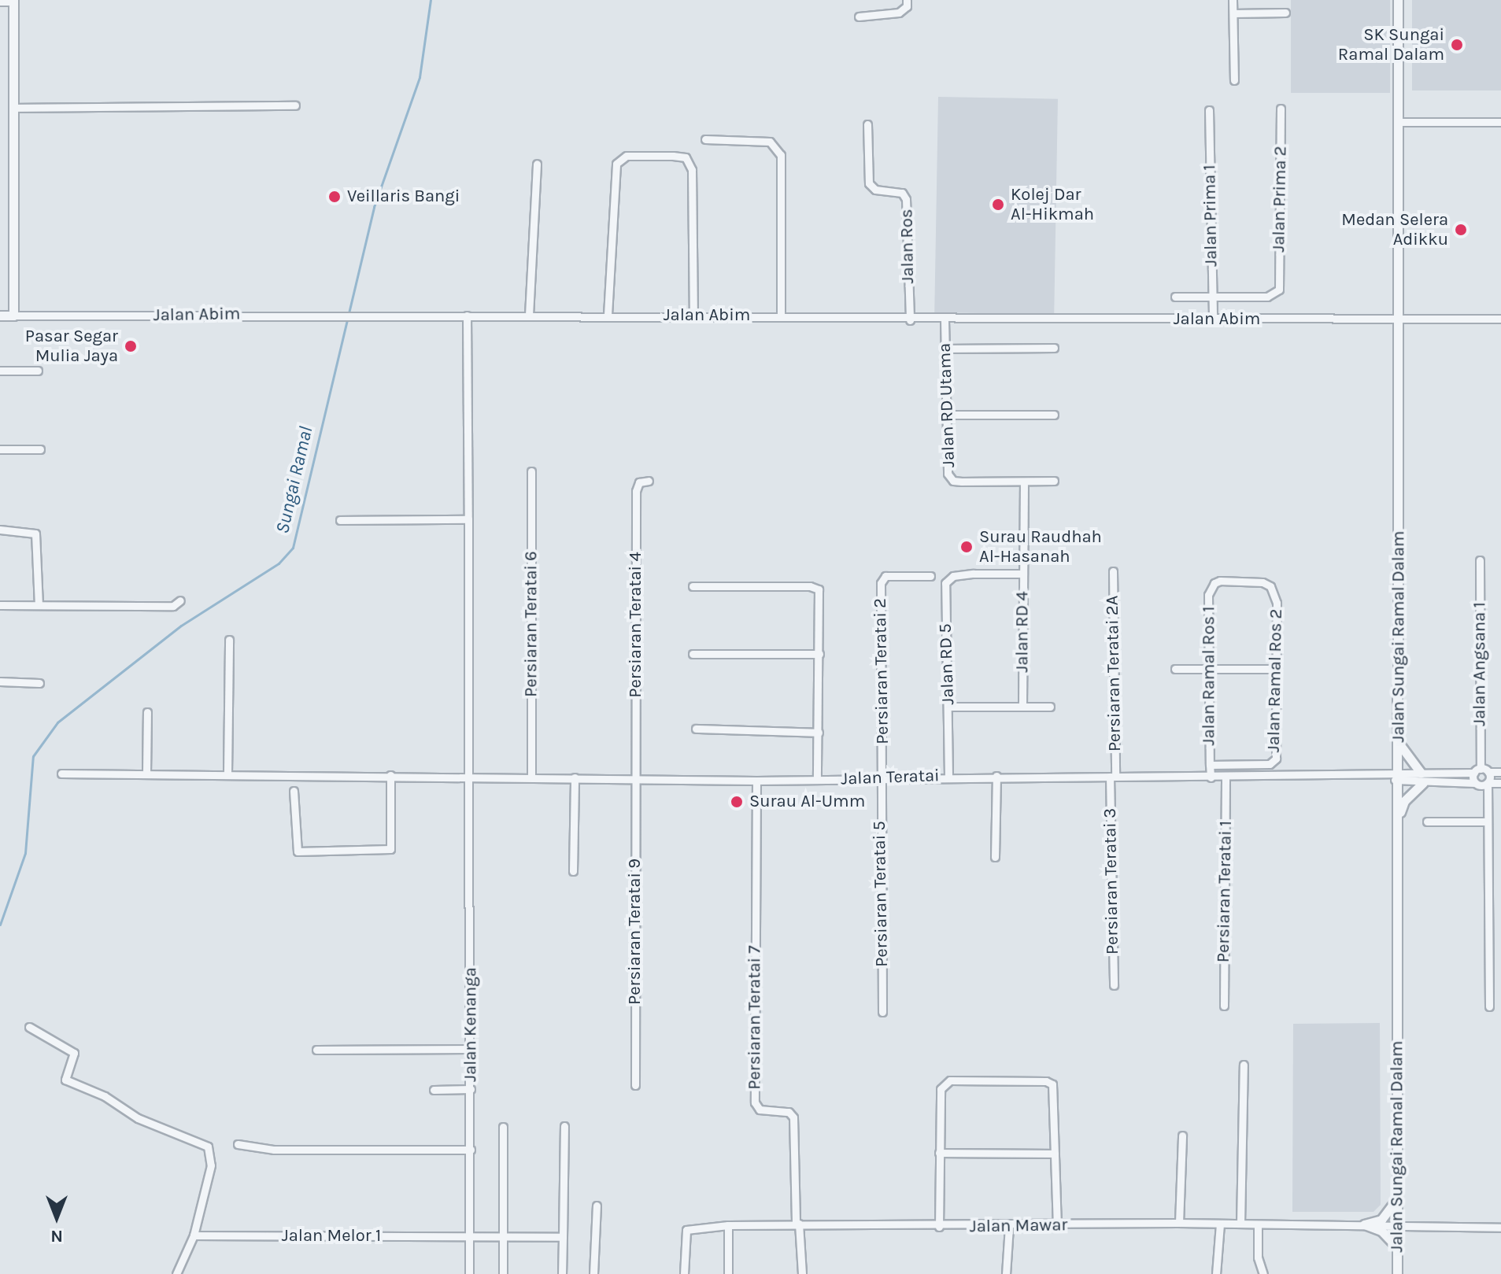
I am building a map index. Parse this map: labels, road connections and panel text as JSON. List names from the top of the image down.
{
  "streets": {
    "street": [
      "Jalan Prima 2",
      "Jalan Prima 1",
      "Jalan Ros",
      "Jalan Abim",
      "Jalan RD Utama",
      "Persiaran Teratai 6",
      "Persiaran Teratai 4",
      "Jalan RD 4",
      "Jalan Sungai Ramal Dalam",
      "Jalan RD 5",
      "Jalan Angsana 1",
      "Persiaran Teratai 2",
      "Persiaran Teratai 2A",
      "Jalan Ramal Ros 1",
      "Jalan Ramal Ros 2",
      "Jalan Teratai",
      "Persiaran Teratai 3",
      "Persiaran Teratai 1",
      "Persiaran Teratai 5",
      "Persiaran Teratai 9",
      "Persiaran Teratai 7",
      "Jalan Kenanga",
      "Jalan Mawar",
      "Jalan Melor 1"
    ]
  },
  "crossings": [
    ["Jalan Prima 2", "Jalan Prima 1"],
    ["Jalan Prima 1", "Jalan Abim"],
    ["Jalan Ros", "Jalan Abim"],
    ["Jalan Abim", "Jalan RD Utama"],
    ["Jalan Abim", "Jalan Sungai Ramal Dalam"],
    ["Jalan Abim", "Jalan Kenanga"],
    ["Jalan RD Utama", "Jalan RD 4"],
    ["Persiaran Teratai 6", "Jalan Teratai"],
    ["Persiaran Teratai 4", "Jalan Teratai"],
    ["Persiaran Teratai 4", "Persiaran Teratai 9"],
    ["Jalan RD 4", "Jalan RD 5"],
    ["Jalan Sungai Ramal Dalam", "Jalan Teratai"],
    ["Jalan Sungai Ramal Dalam", "Jalan Mawar"],
    ["Jalan RD 5", "Jalan Teratai"],
    ["Persiaran Teratai 2", "Jalan Teratai"],
    ["Persiaran Teratai 2", "Persiaran Teratai 5"],
    ["Persiaran Teratai 2A", "Jalan Teratai"],
    ["Persiaran Teratai 2A", "Persiaran Teratai 3"],
    ["Jalan Ramal Ros 1", "Jalan Ramal Ros 2"],
    ["Jalan Ramal Ros 1", "Jalan Teratai"],
    ["Jalan Teratai", "Persiaran Teratai 3"],
    ["Jalan Teratai", "Persiaran Teratai 1"],
    ["Jalan Teratai", "Persiaran Teratai 5"],
    ["Jalan Teratai", "Persiaran Teratai 9"],
    ["Jalan Teratai", "Persiaran Teratai 7"],
    ["Jalan Teratai", "Jalan Kenanga"],
    ["Persiaran Teratai 7", "Jalan Mawar"],
    ["Jalan Kenanga", "Jalan Melor 1"]
  ],
  "water": ["Sungai Ramal"],
  "places": [
    "SK Sungai Ramal Dalam",
    "Veillaris Bangi",
    "Kolej Dar Al-Hikmah",
    "Medan Selera Adikku",
    "Pasar Segar Mulia Jaya",
    "Surau Raudhah Al-Hasanah",
    "Surau Al-Umm"
  ],
  "north": "bottom"
}
